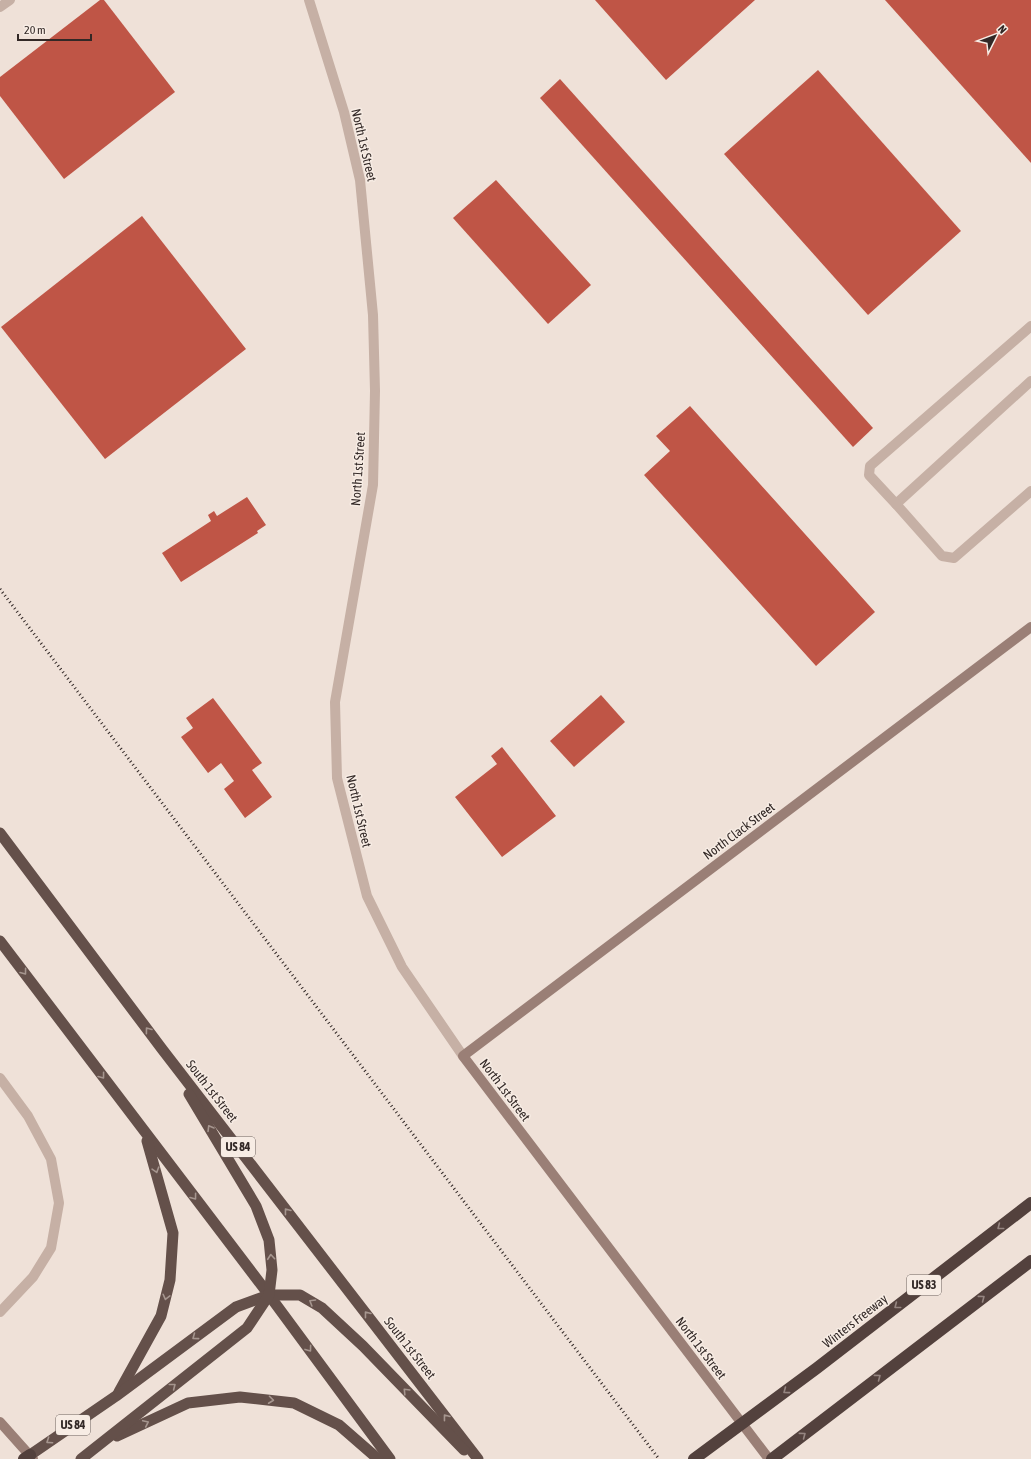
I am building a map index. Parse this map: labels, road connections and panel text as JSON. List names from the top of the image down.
{
  "streets": {
    "highway": [
      "South 1st Street",
      "US 84",
      "US 83",
      "Winters Freeway"
    ],
    "main road": ["North 1st Street", "North Clack Street"]
  },
  "crossings": [
    ["North 1st Street", "North Clack Street"]
  ],
  "scale_bar": "20 m",
  "north": "top right"
}
